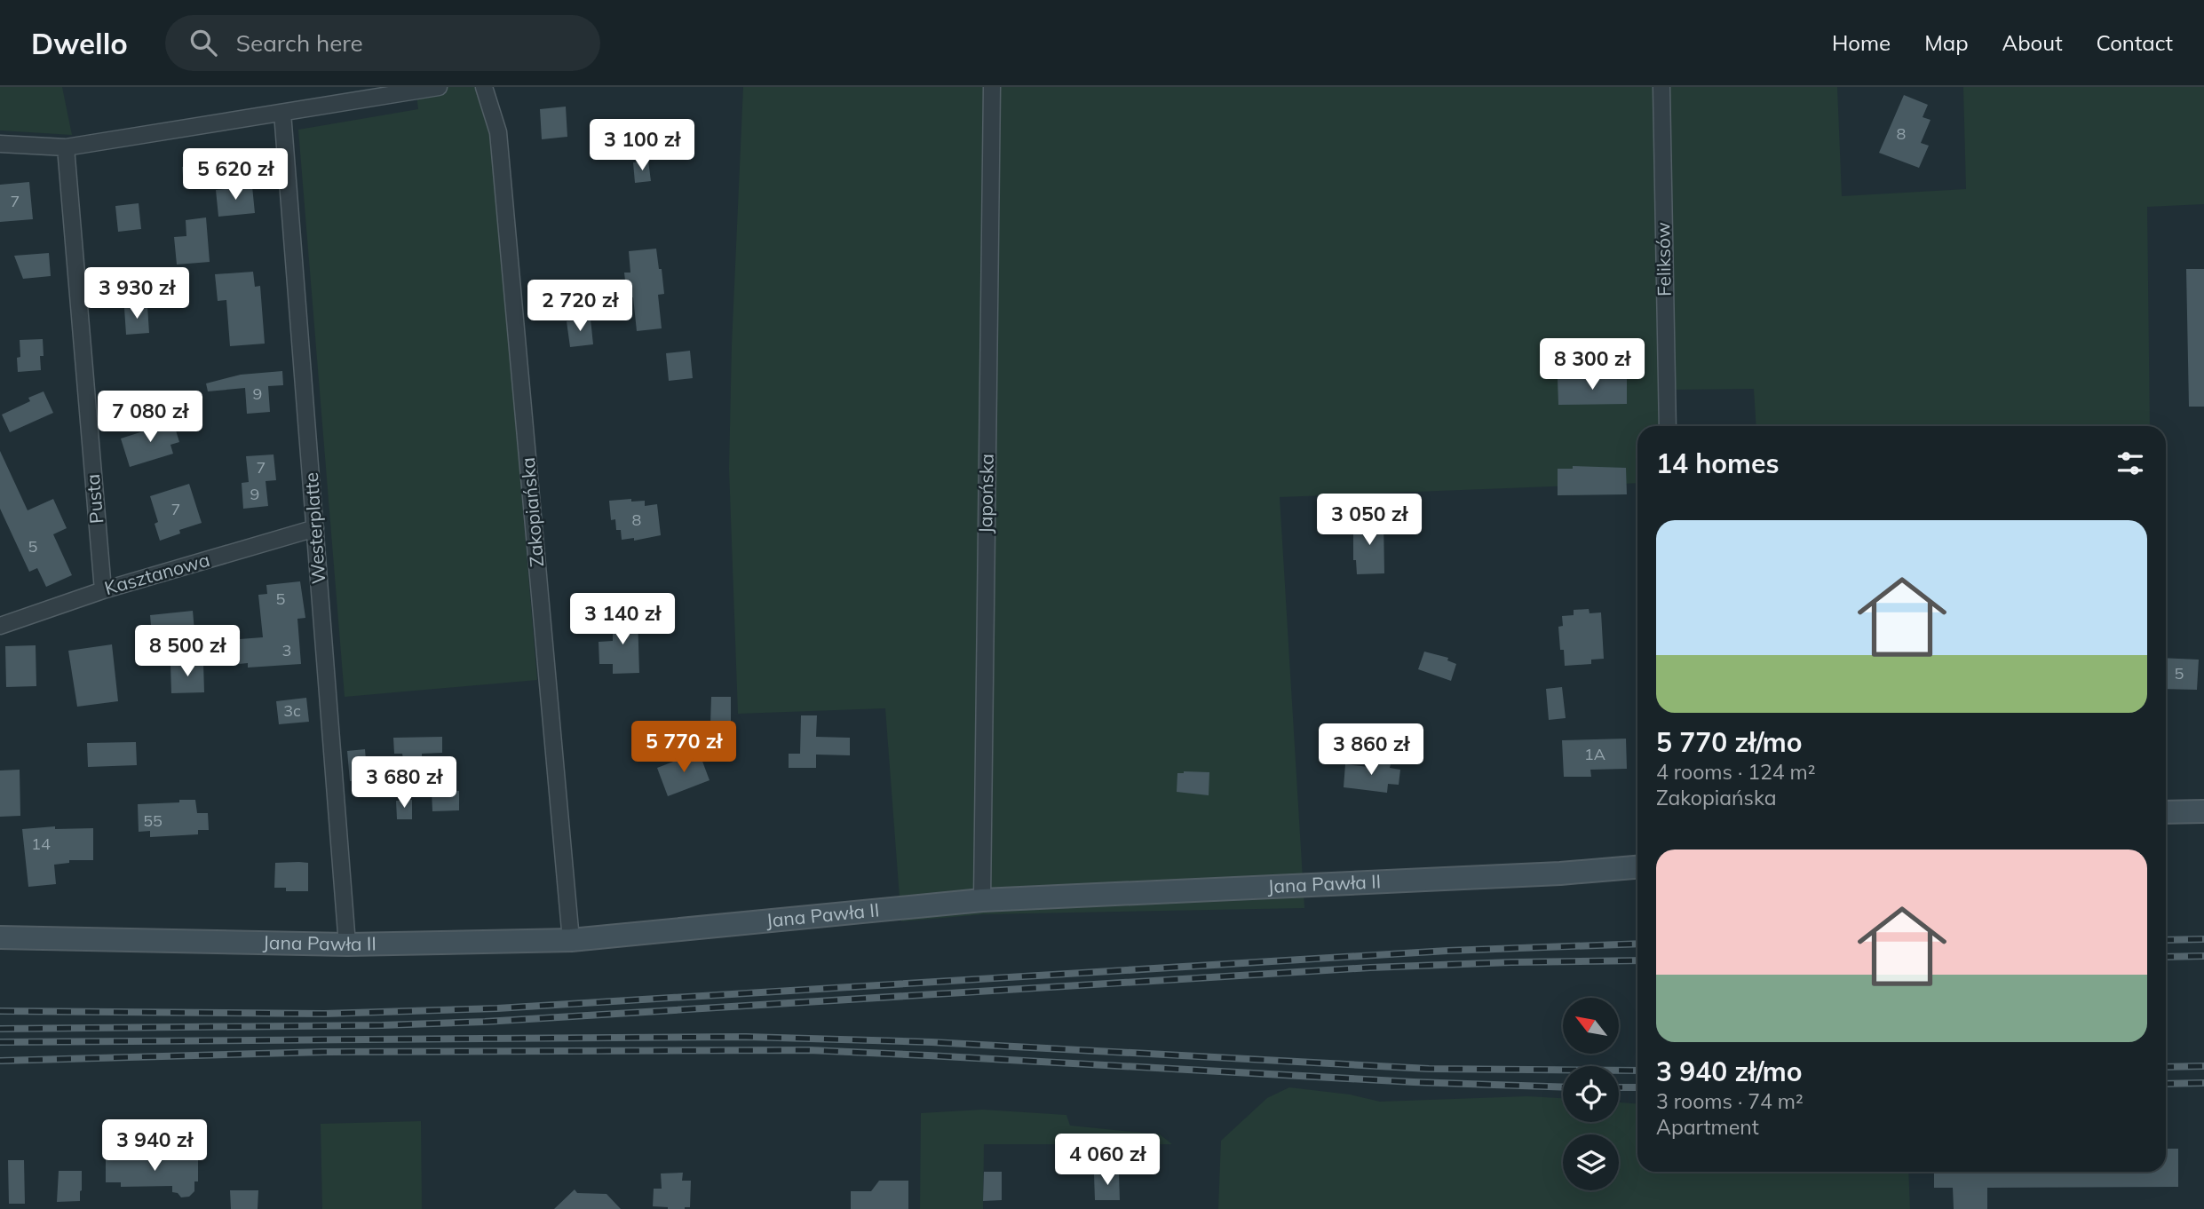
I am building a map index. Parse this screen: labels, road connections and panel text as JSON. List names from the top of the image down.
{
  "streets": {
    "main road": ["Jana Pawła II"],
    "street": [
      "Feliksów",
      "Japońska",
      "Pusta",
      "Zakopiańska",
      "Westerplatte",
      "Kasztanowa"
    ]
  },
  "crossings": [
    ["Japońska", "Jana Pawła II"],
    ["Pusta", "Kasztanowa"],
    ["Zakopiańska", "Jana Pawła II"],
    ["Westerplatte", "Kasztanowa"],
    ["Westerplatte", "Jana Pawła II"]
  ],
  "house_numbers": [
    "8",
    "7",
    "9",
    "7",
    "9",
    "7",
    "8",
    "5",
    "5",
    "3",
    "5",
    "3c",
    "1A",
    "55",
    "14"
  ],
  "north": "top left",
  "page": {
    "header": "Dwello",
    "search": "Search here",
    "nav": [
      "Home",
      "Map",
      "About",
      "Contact"
    ],
    "price": [
      "3 100 zł",
      "5 620 zł",
      "3 930 zł",
      "2 720 zł",
      "8 300 zł",
      "7 080 zł",
      "3 050 zł",
      "3 140 zł",
      "8 500 zł",
      "5 770 zł",
      "3 860 zł",
      "3 680 zł",
      "3 940 zł",
      "4 060 zł"
    ],
    "heading": "14 homes",
    "list": [
      {
        "name": "5 770 zł/mo",
        "note": "4 rooms · 124 m² · Zakopiańska"
      },
      {
        "name": "3 940 zł/mo",
        "note": "3 rooms · 74 m² · Apartment"
      }
    ]
  }
}
